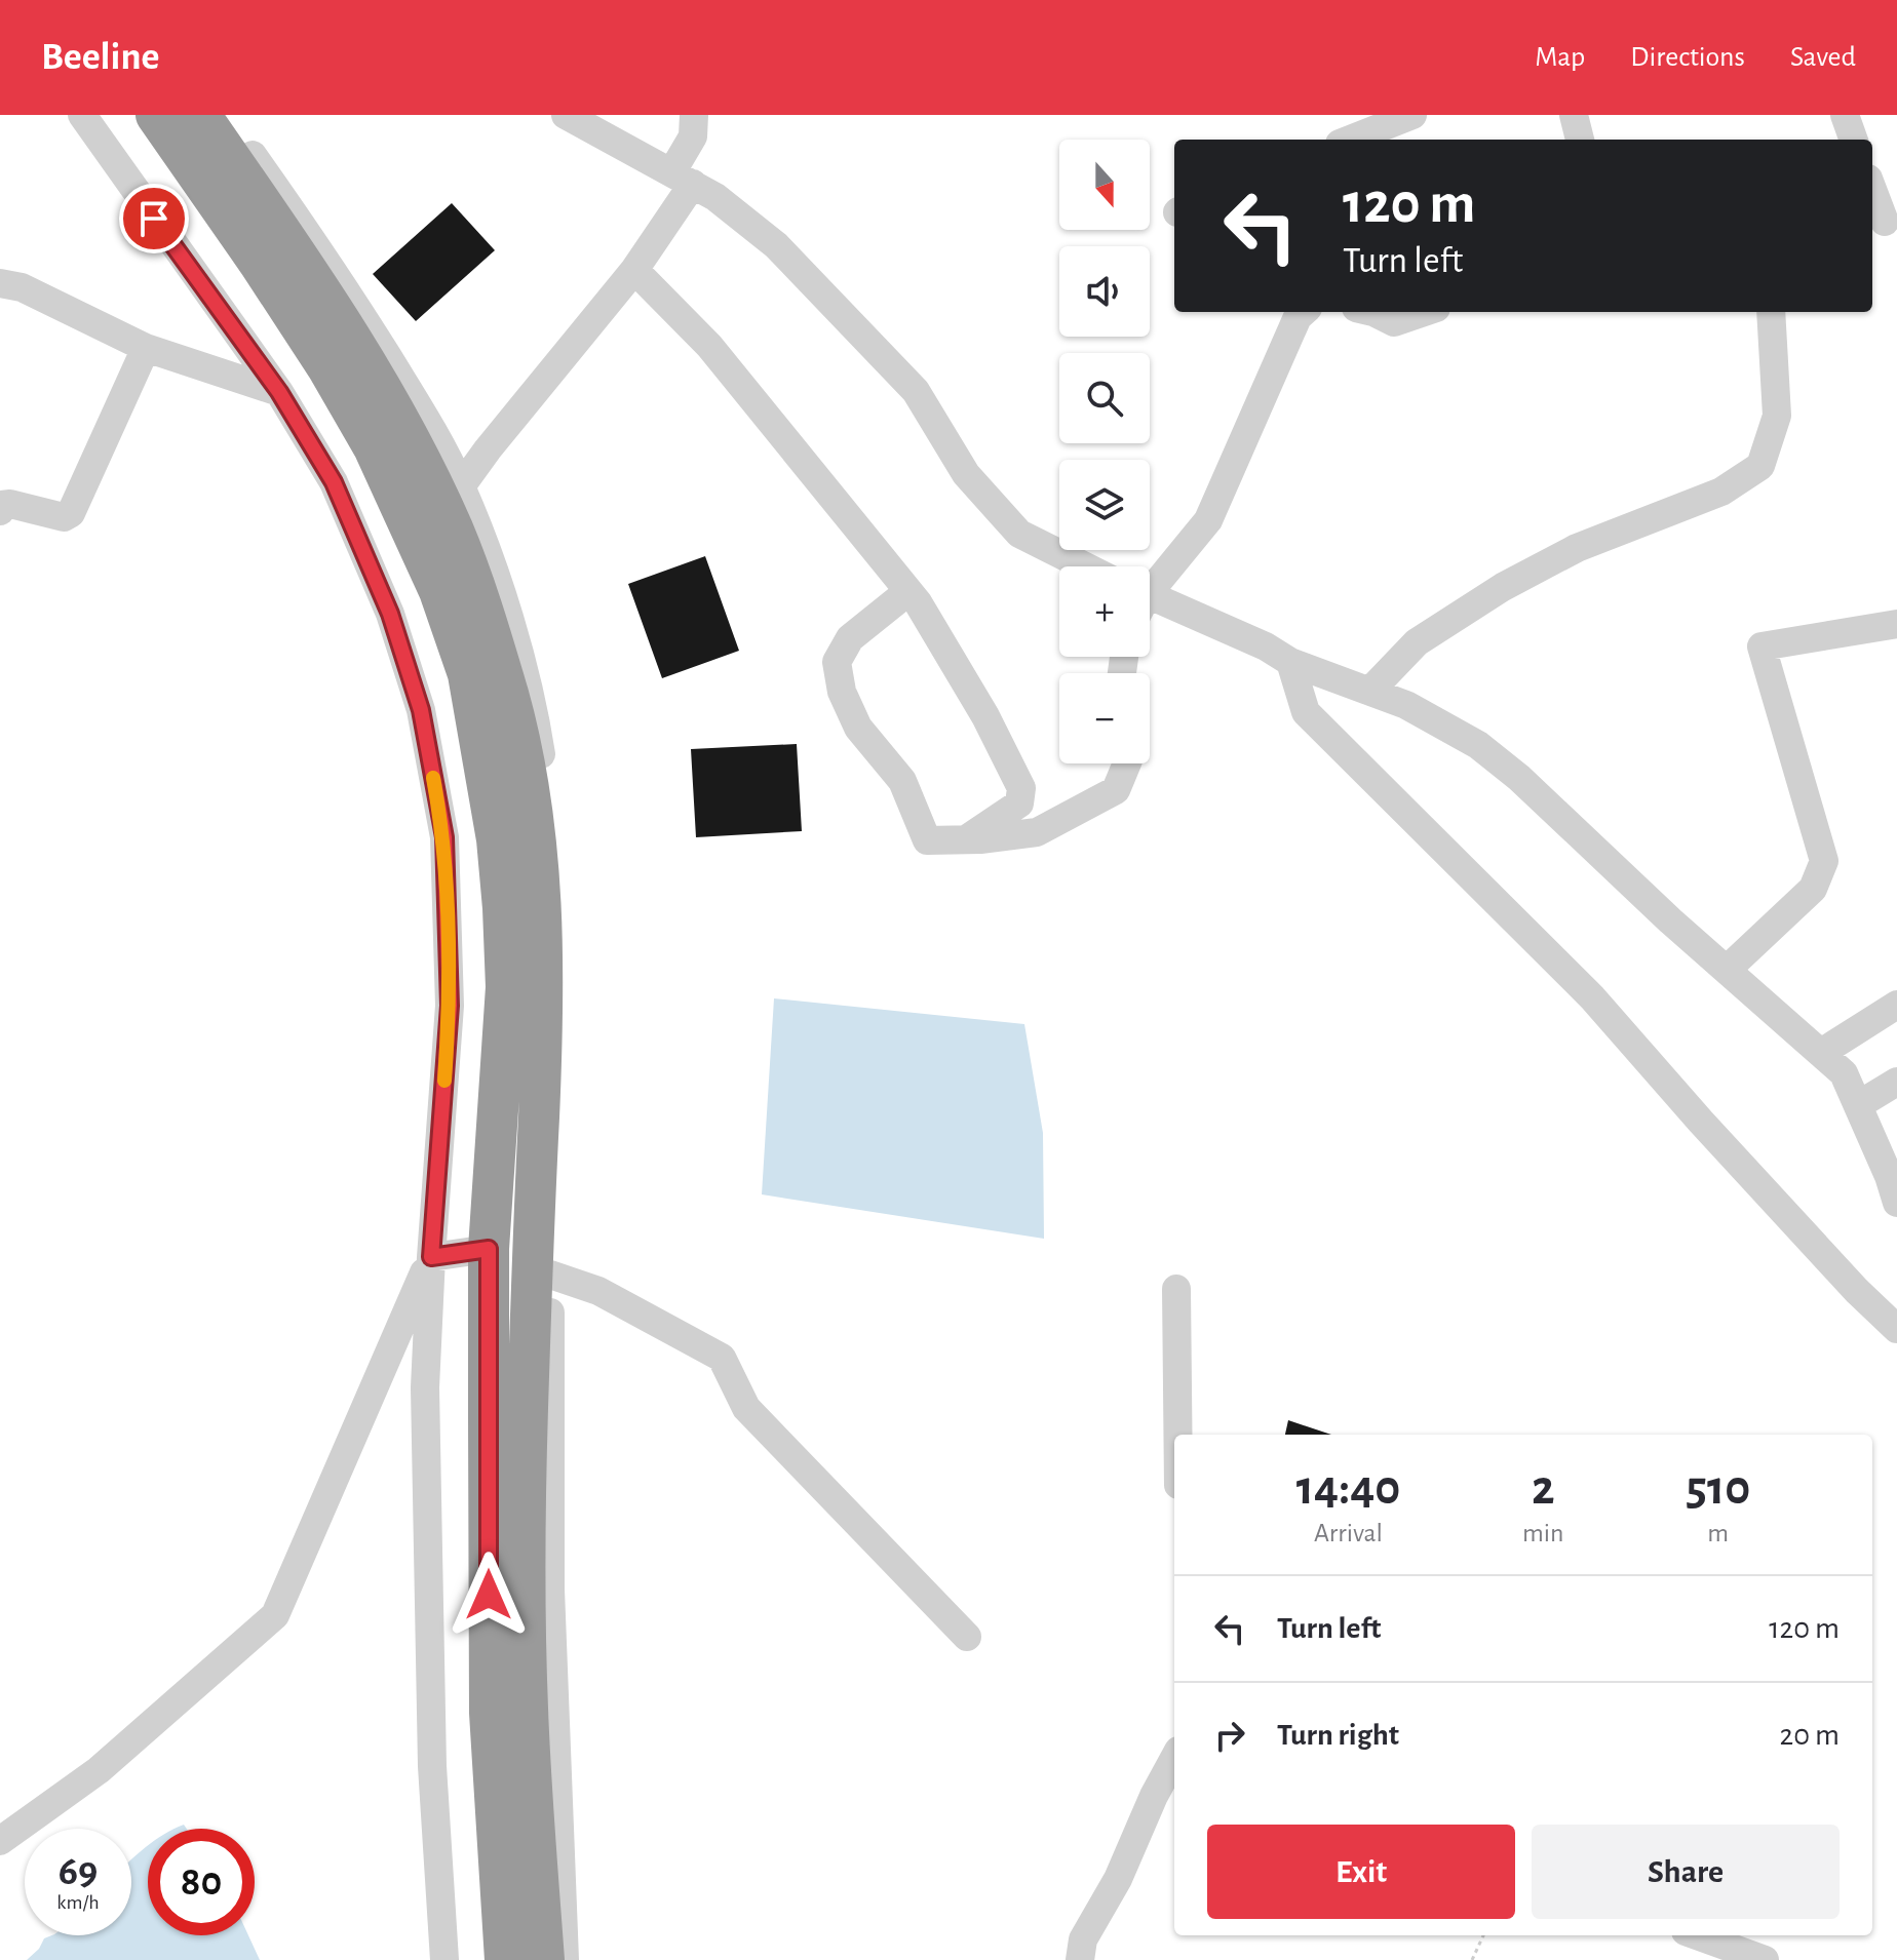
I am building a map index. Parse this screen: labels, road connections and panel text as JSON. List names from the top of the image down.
{
  "north": "bottom",
  "page": {
    "header": "Beeline",
    "nav": ["Map", "Directions", "Saved"],
    "map_buttons": ["+", "−"],
    "turn": ["120 m", "Turn left"],
    "eta": [
      "14:40",
      "Arrival",
      "2",
      "min",
      "510",
      "m"
    ],
    "list": [
      {
        "name": "Turn left",
        "value": "120 m"
      },
      {
        "name": "Turn right",
        "value": "20 m"
      }
    ],
    "buttons": ["Exit", "Share"],
    "speed": "69 km/h",
    "limit": "80"
  }
}
